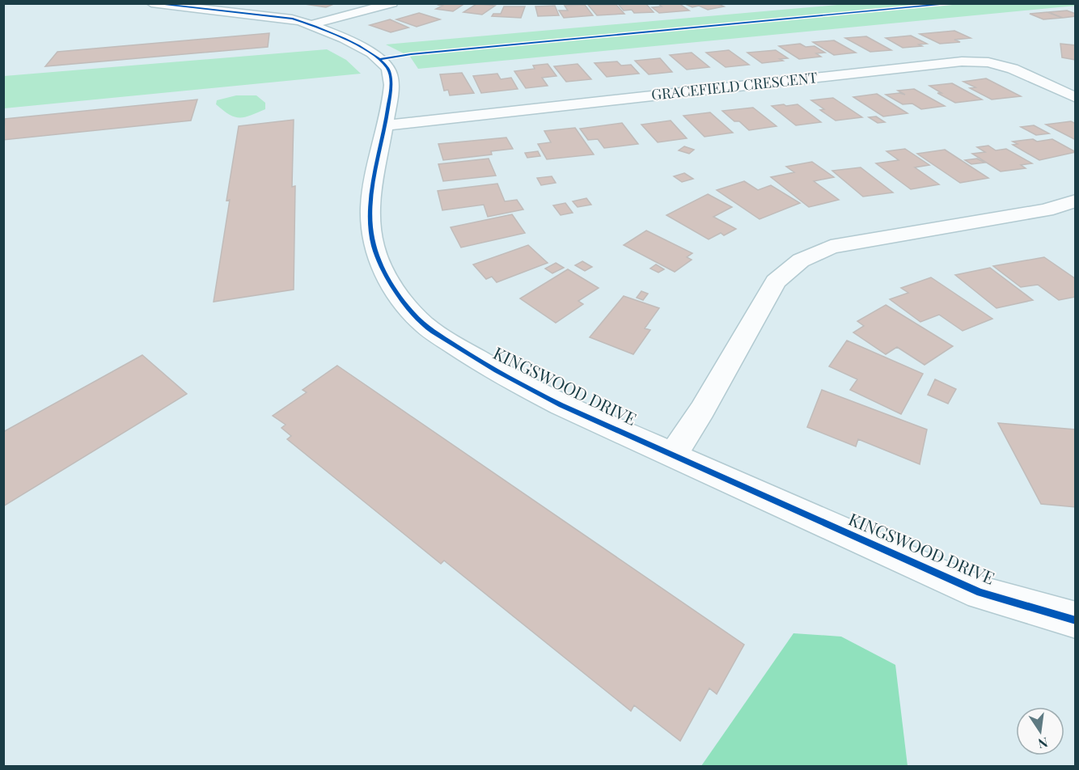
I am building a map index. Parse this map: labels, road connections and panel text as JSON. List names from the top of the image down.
{
  "streets": {
    "street": ["GRACEFIELD CRESCENT", "KINGSWOOD DRIVE"]
  },
  "crossings": [
    ["GRACEFIELD CRESCENT", "KINGSWOOD DRIVE"]
  ],
  "north": "bottom"
}
